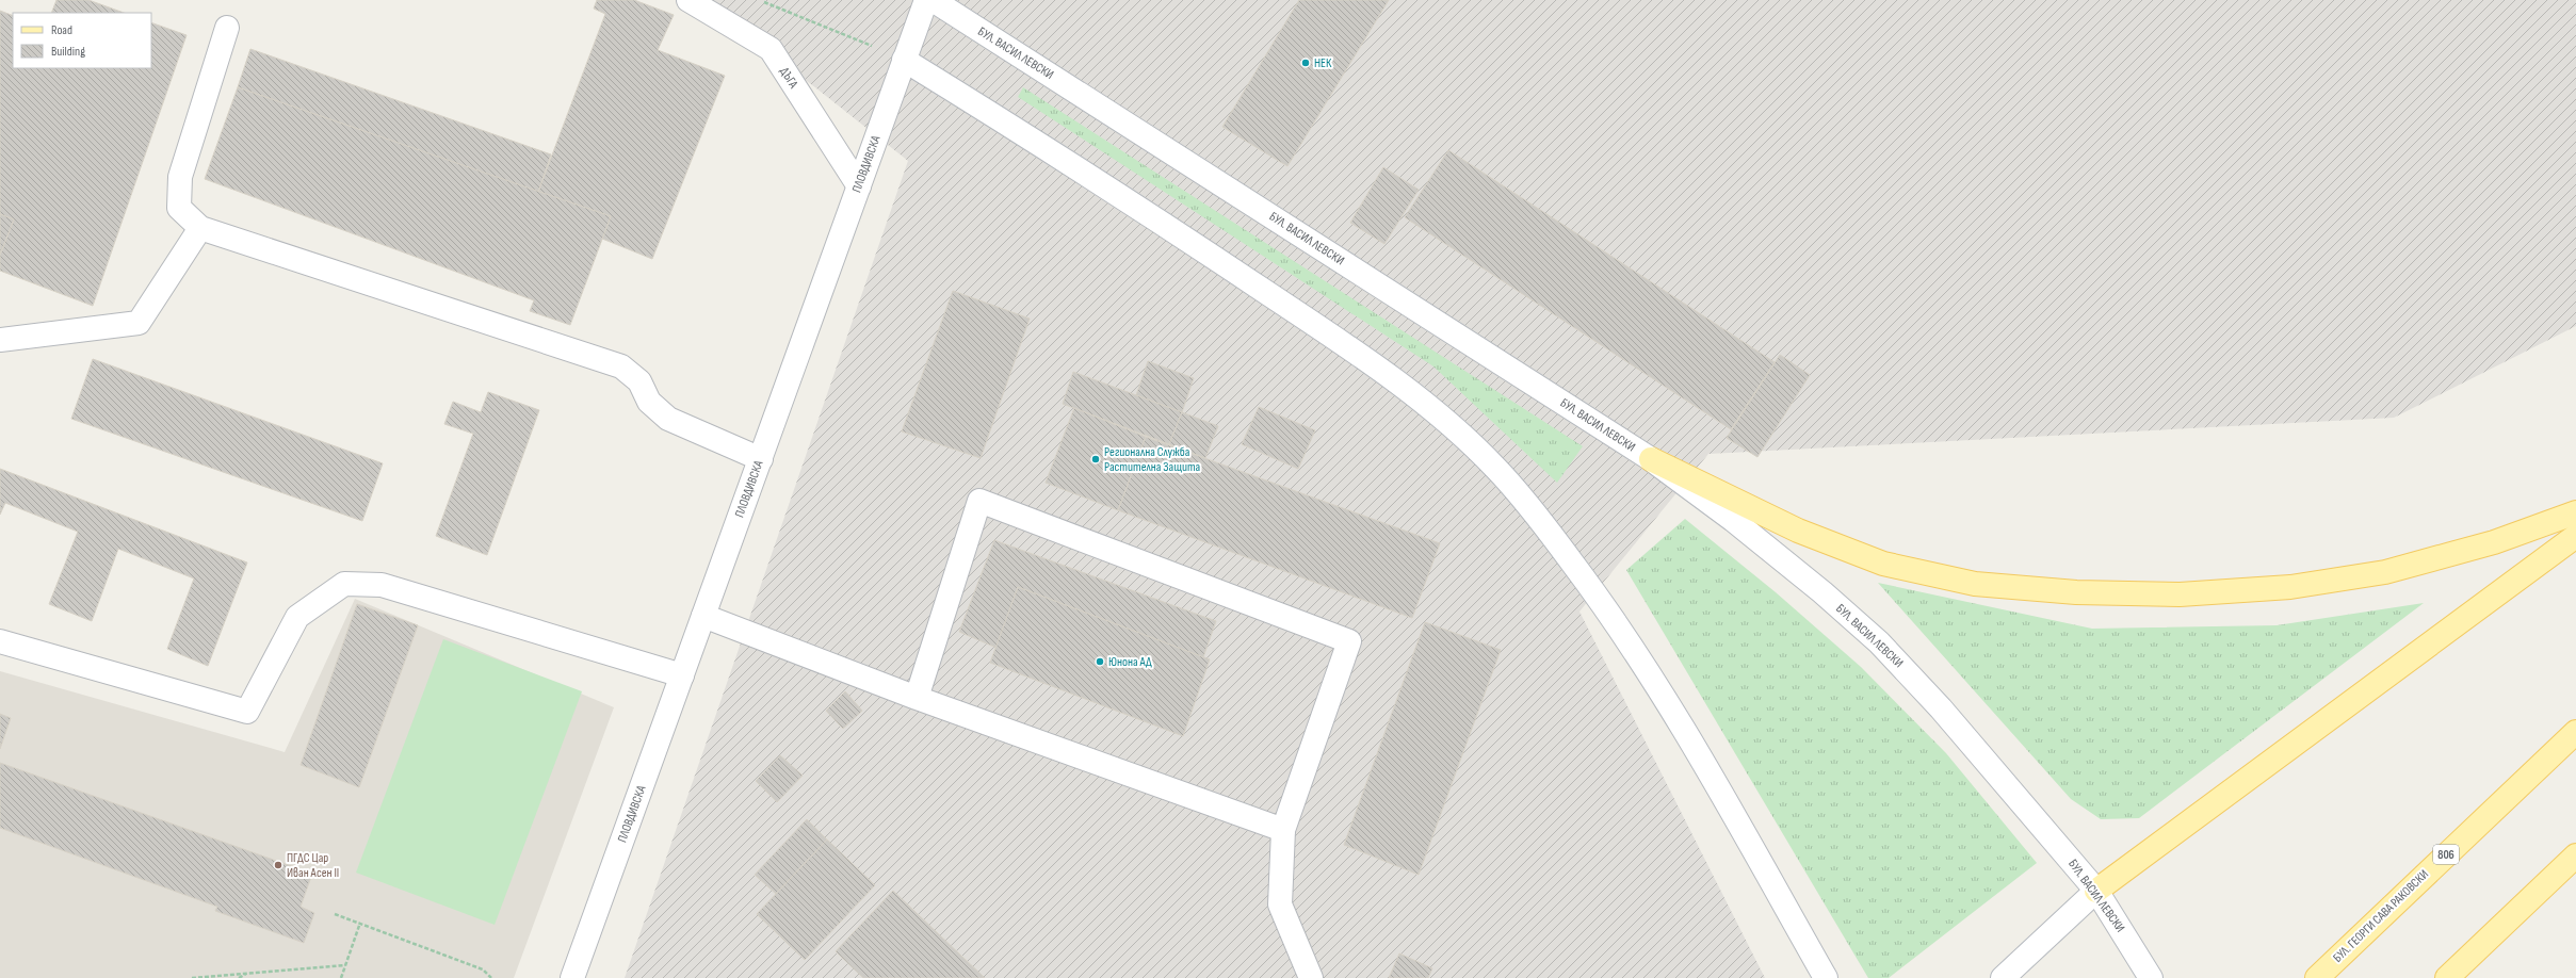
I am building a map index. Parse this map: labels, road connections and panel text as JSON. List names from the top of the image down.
{
  "streets": {
    "main road": [
      "БУЛ. ВАСИЛ ЛЕВСКИ",
      "ДЪГА",
      "ПЛОВДИВСКА",
      "806",
      "БУЛ. ГЕОРГИ САВА РАКОВСКИ"
    ]
  },
  "crossings": [
    ["ДЪГА", "ПЛОВДИВСКА"]
  ],
  "places": [
    "НЕК",
    "Регионална Служба Растителна Защита",
    "Юнона АД",
    "ПГДС Цар Иван Асен II"
  ],
  "legend": ["Road", "Building"]
}
